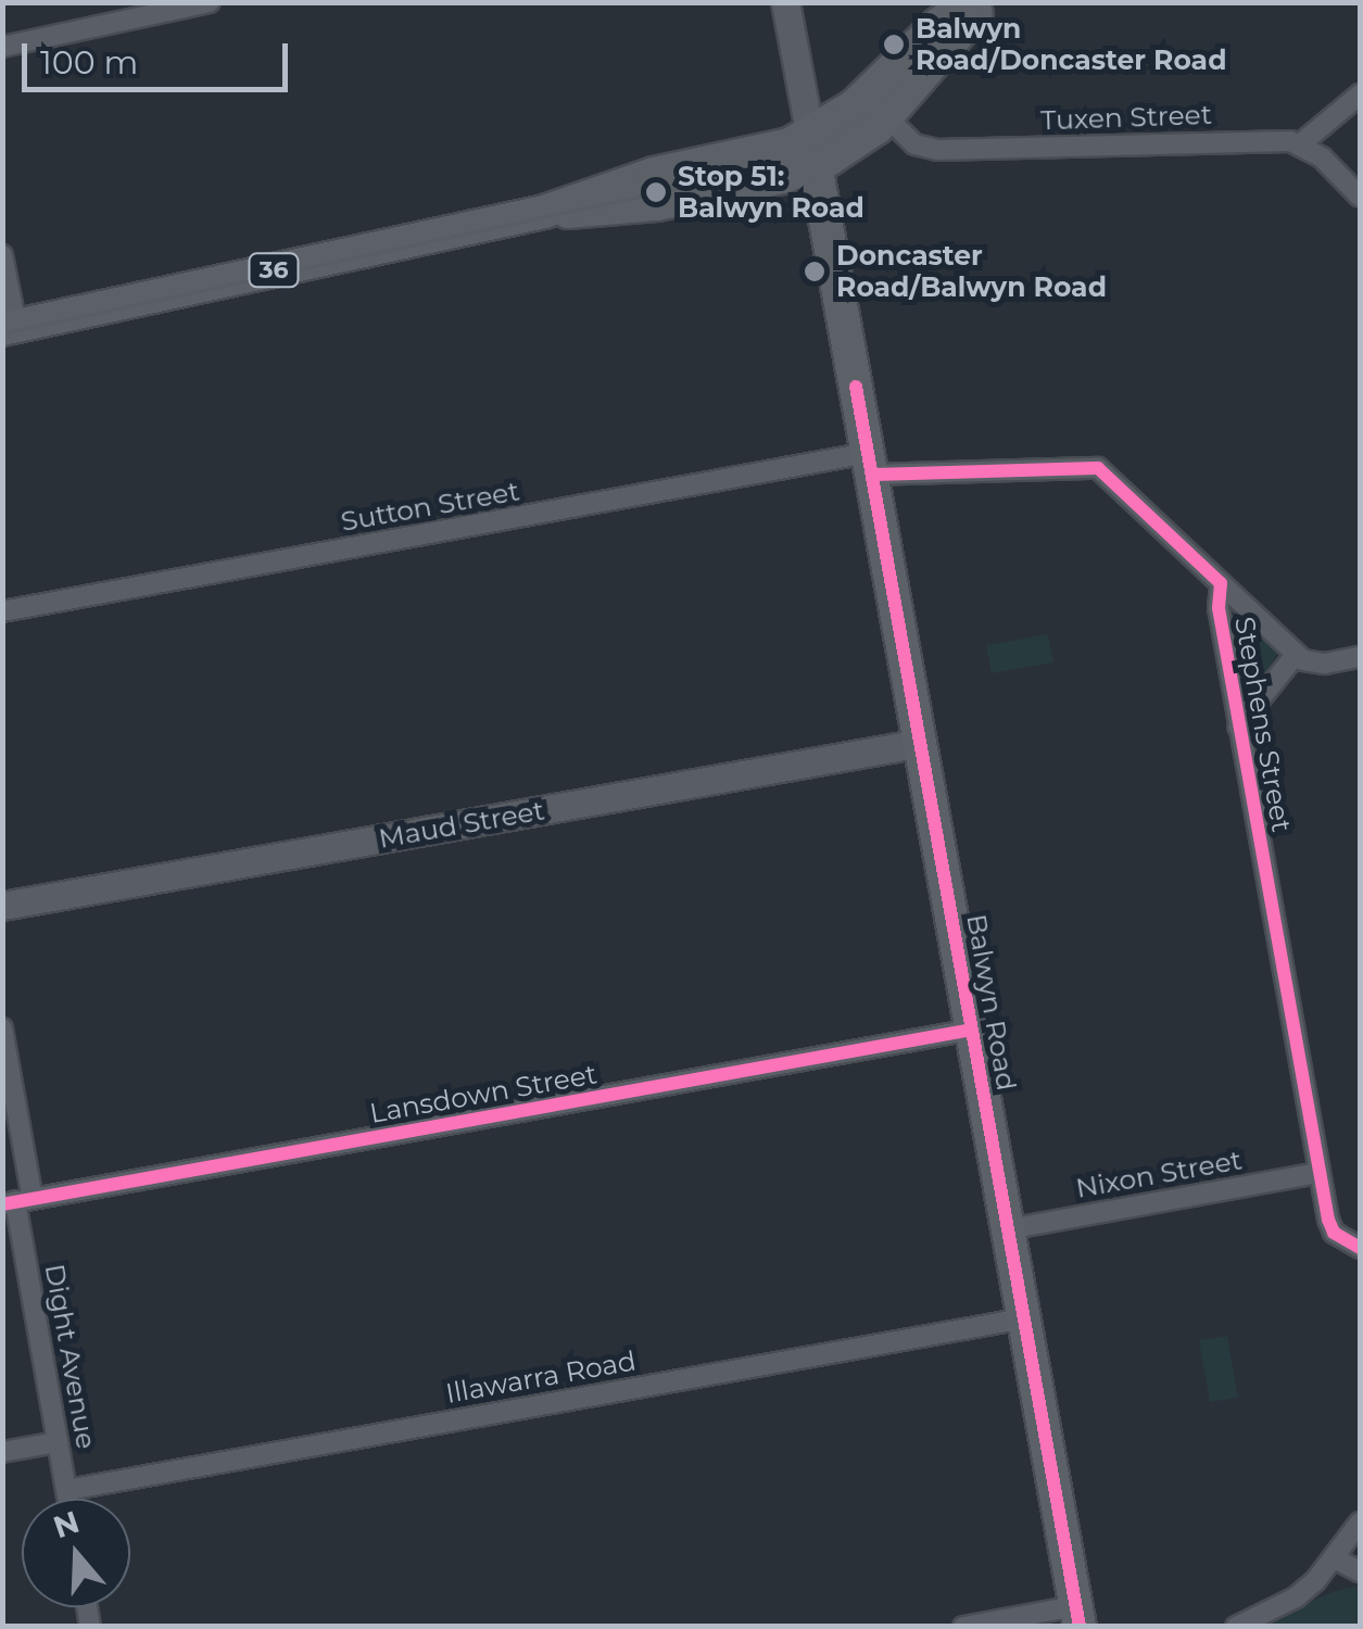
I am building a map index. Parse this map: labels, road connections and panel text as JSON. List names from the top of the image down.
{
  "streets": {
    "main road": ["36", "Balwyn Road"],
    "street": [
      "Tuxen Street",
      "Sutton Street",
      "Stephens Street",
      "Maud Street",
      "Lansdown Street",
      "Nixon Street",
      "Dight Avenue",
      "Illawarra Road"
    ]
  },
  "crossings": [
    ["Tuxen Street", "36"],
    ["36", "Balwyn Road"],
    ["Sutton Street", "Stephens Street"],
    ["Sutton Street", "Balwyn Road"],
    ["Stephens Street", "Balwyn Road"],
    ["Stephens Street", "Nixon Street"],
    ["Maud Street", "Balwyn Road"],
    ["Balwyn Road", "Lansdown Street"],
    ["Balwyn Road", "Nixon Street"],
    ["Balwyn Road", "Illawarra Road"],
    ["Lansdown Street", "Dight Avenue"],
    ["Dight Avenue", "Illawarra Road"]
  ],
  "places": ["Balwyn Road/Doncaster Road", "Stop 51: Balwyn Road", "Doncaster Road/Balwyn Road"],
  "scale_bar": "100 m",
  "north": "top"
}
